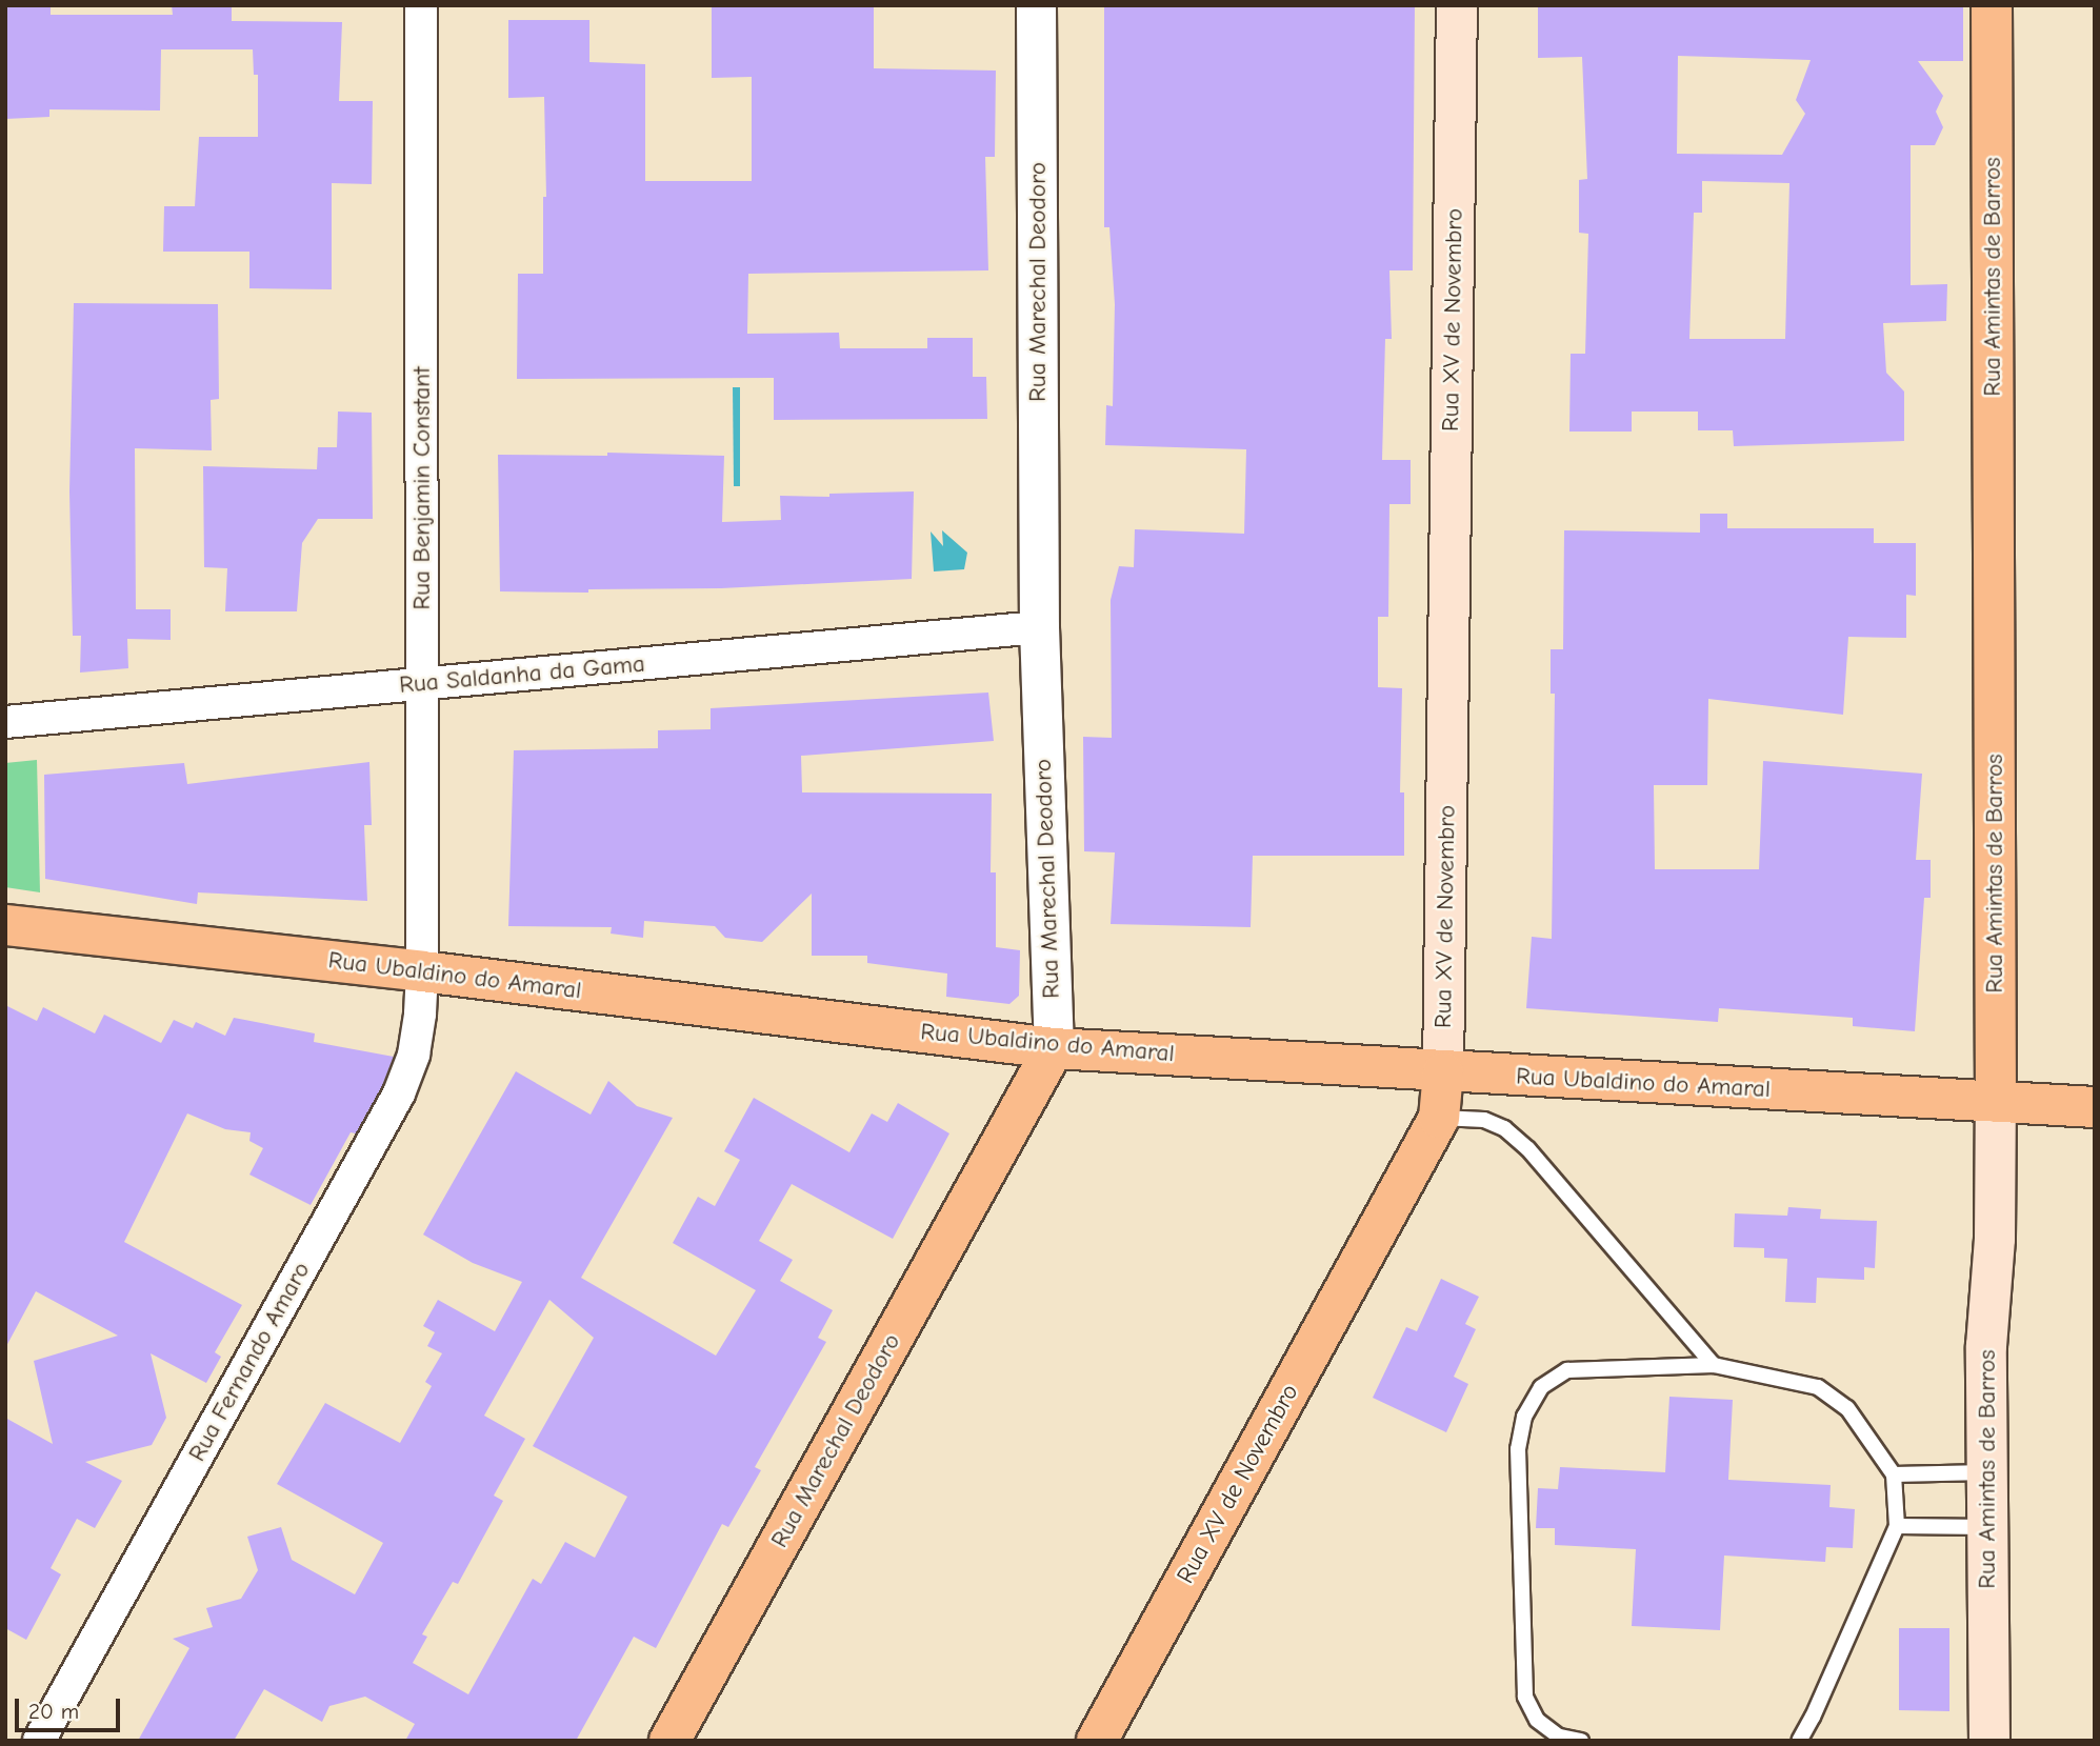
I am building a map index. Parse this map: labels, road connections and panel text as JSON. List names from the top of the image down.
{
  "streets": {
    "main road": [
      "Rua Amintas de Barros",
      "Rua Marechal Deodoro",
      "Rua XV de Novembro",
      "Rua Ubaldino do Amaral"
    ],
    "street": ["Rua Benjamin Constant", "Rua Saldanha da Gama", "Rua Fernando Amaro"]
  },
  "crossings": [
    ["Rua Amintas de Barros", "Rua Ubaldino do Amaral"],
    ["Rua Marechal Deodoro", "Rua Saldanha da Gama"],
    ["Rua Marechal Deodoro", "Rua Ubaldino do Amaral"],
    ["Rua XV de Novembro", "Rua Ubaldino do Amaral"],
    ["Rua Benjamin Constant", "Rua Saldanha da Gama"],
    ["Rua Benjamin Constant", "Rua Ubaldino do Amaral"],
    ["Rua Benjamin Constant", "Rua Fernando Amaro"],
    ["Rua Ubaldino do Amaral", "Rua Fernando Amaro"]
  ],
  "scale_bar": "20 m"
}
